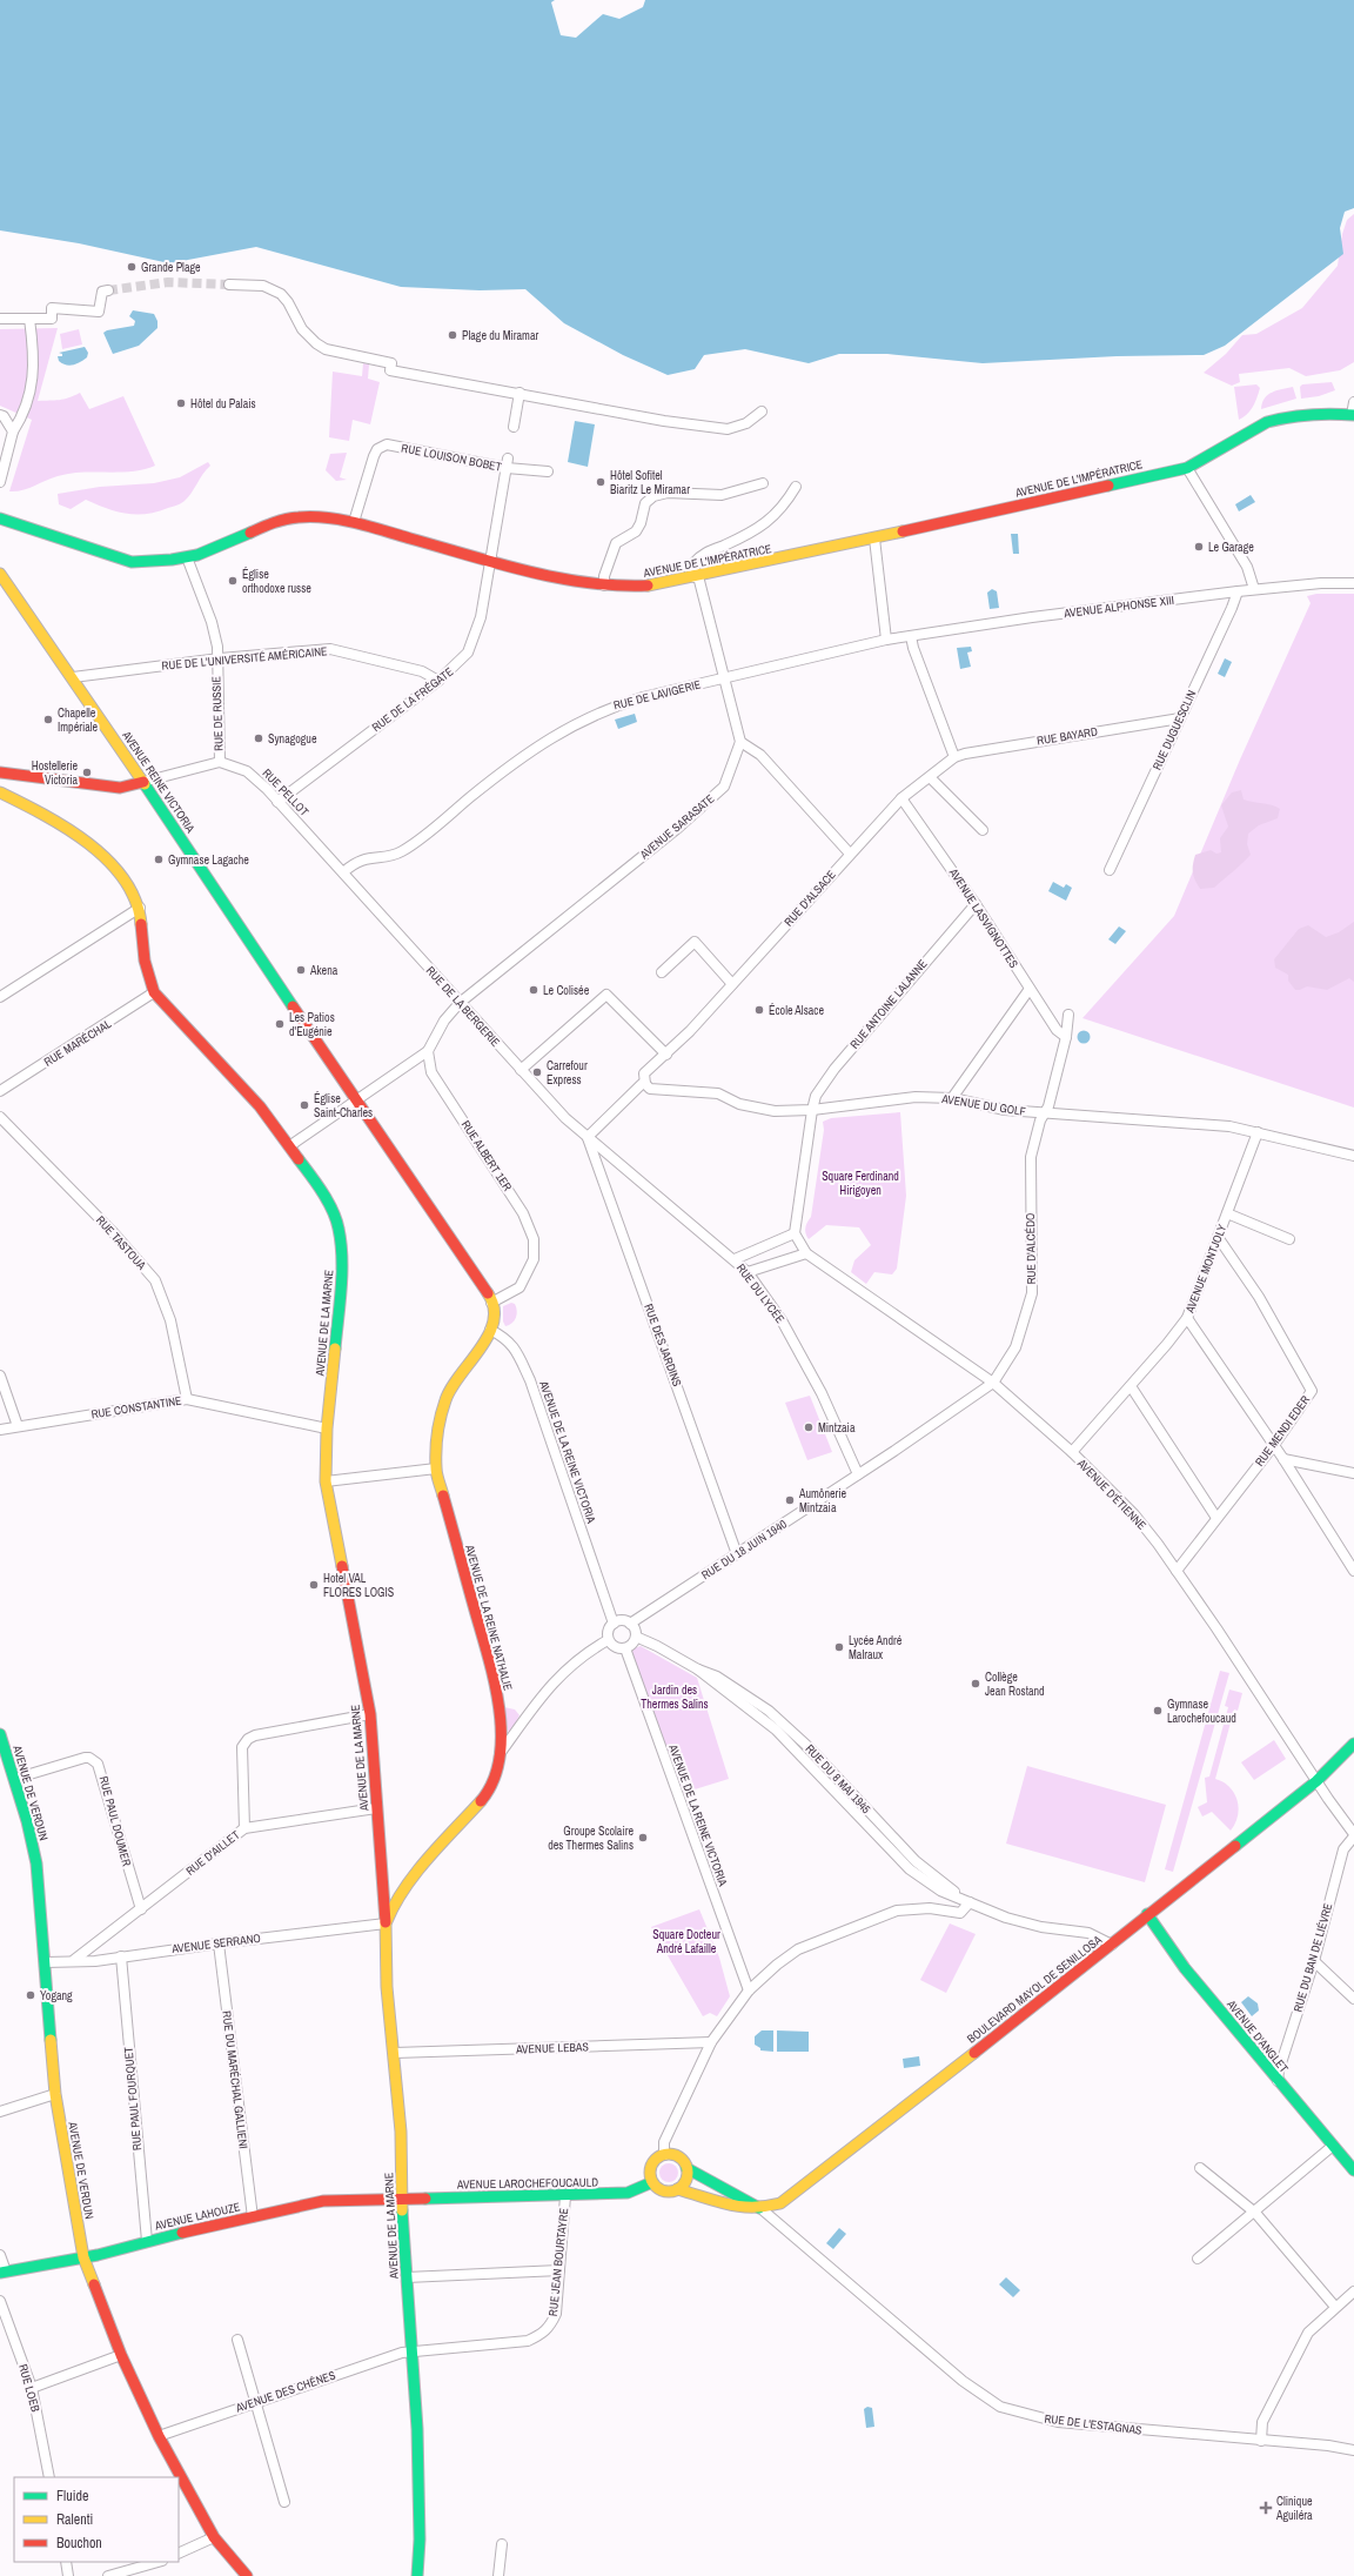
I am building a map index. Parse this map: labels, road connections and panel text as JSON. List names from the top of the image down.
{
  "streets": {
    "main road": [
      "AVENUE DE L'IMPÉRATRICE",
      "AVENUE REINE VICTORIA",
      "AVENUE DE LA MARNE",
      "AVENUE DE LA REINE NATHALIE",
      "AVENUE DE VERDUN",
      "BOULEVARD MAYOL DE SENILLOSA",
      "AVENUE D'ANGLET",
      "AVENUE LAROCHEFOUCAULD",
      "AVENUE LAHOUZE"
    ],
    "street": [
      "RUE LOUISON BOBET",
      "AVENUE ALPHONSE XIII",
      "RUE DE L'UNIVERSITÉ AMÉRICAINE",
      "RUE DE LAVIGERIE",
      "RUE DE LA FRÉGATE",
      "RUE DE RUSSIE",
      "RUE DUGUESCLIN",
      "RUE BAYARD",
      "RUE PELLOT",
      "AVENUE SARASATE",
      "RUE D'ALSACE",
      "AVENUE LASVIGNOTTES",
      "RUE ANTOINE LALANNE",
      "RUE DE LA BERGERIE",
      "RUE MARÉCHAL",
      "AVENUE DU GOLF",
      "RUE ALBERT 1ER",
      "RUE TASTOUA",
      "RUE D'ALCÉDO",
      "AVENUE MONTJOLY",
      "RUE DU LYCÉE",
      "RUE DES JARDINS",
      "RUE CONSTANTINE",
      "RUE MENDI EDER",
      "AVENUE DE LA REINE VICTORIA",
      "AVENUE D'ÉTIENNE",
      "RUE DU 18 JUIN 1940",
      "RUE DU 8 MAI 1945",
      "RUE PAUL DOUMER",
      "RUE D'AILLET",
      "AVENUE SERRANO",
      "RUE DU BAN DE LIÉVRE",
      "AVENUE LEBAS",
      "RUE DU MARÉCHAL GALLIENI",
      "RUE PAUL FOURQUET",
      "RUE JEAN BOURTAYRE",
      "RUE LOEB",
      "AVENUE DES CHÊNES",
      "RUE DE L'ESTAGNAS"
    ]
  },
  "crossings": [
    ["RUE LOUISON BOBET", "AVENUE DE L'IMPÉRATRICE"],
    ["RUE LOUISON BOBET", "RUE DE LA FRÉGATE"],
    ["AVENUE DE L'IMPÉRATRICE", "RUE DE LA FRÉGATE"],
    ["AVENUE DE L'IMPÉRATRICE", "RUE DE RUSSIE"],
    ["AVENUE ALPHONSE XIII", "RUE DE LAVIGERIE"],
    ["AVENUE ALPHONSE XIII", "RUE DUGUESCLIN"],
    ["RUE DE L'UNIVERSITÉ AMÉRICAINE", "RUE DE LA FRÉGATE"],
    ["RUE DE L'UNIVERSITÉ AMÉRICAINE", "RUE DE RUSSIE"],
    ["RUE DE L'UNIVERSITÉ AMÉRICAINE", "AVENUE REINE VICTORIA"],
    ["RUE DE LAVIGERIE", "RUE PELLOT"],
    ["RUE DE LAVIGERIE", "RUE DE LA BERGERIE"],
    ["RUE DE LA FRÉGATE", "RUE PELLOT"],
    ["RUE DE RUSSIE", "RUE PELLOT"],
    ["RUE DUGUESCLIN", "RUE BAYARD"],
    ["RUE BAYARD", "RUE D'ALSACE"],
    ["RUE PELLOT", "RUE DE LA BERGERIE"],
    ["AVENUE SARASATE", "RUE DE LA BERGERIE"],
    ["RUE D'ALSACE", "AVENUE LASVIGNOTTES"],
    ["RUE D'ALSACE", "RUE DE LA BERGERIE"],
    ["RUE D'ALSACE", "AVENUE DU GOLF"],
    ["RUE D'ALSACE", "RUE DU LYCÉE"],
    ["RUE D'ALSACE", "RUE DES JARDINS"],
    ["AVENUE LASVIGNOTTES", "RUE ANTOINE LALANNE"],
    ["RUE ANTOINE LALANNE", "AVENUE DU GOLF"],
    ["RUE ANTOINE LALANNE", "AVENUE D'ÉTIENNE"],
    ["RUE DE LA BERGERIE", "RUE DU LYCÉE"],
    ["RUE DE LA BERGERIE", "RUE DES JARDINS"],
    ["RUE MARÉCHAL", "AVENUE DE LA MARNE"],
    ["AVENUE DU GOLF", "RUE D'ALCÉDO"],
    ["AVENUE DU GOLF", "AVENUE MONTJOLY"],
    ["RUE ALBERT 1ER", "AVENUE DE LA REINE NATHALIE"],
    ["RUE TASTOUA", "RUE CONSTANTINE"],
    ["RUE D'ALCÉDO", "RUE DU LYCÉE"],
    ["RUE D'ALCÉDO", "AVENUE D'ÉTIENNE"],
    ["RUE D'ALCÉDO", "RUE DU 18 JUIN 1940"],
    ["AVENUE MONTJOLY", "RUE MENDI EDER"],
    ["AVENUE MONTJOLY", "AVENUE D'ÉTIENNE"],
    ["RUE DU LYCÉE", "RUE DES JARDINS"],
    ["RUE DU LYCÉE", "RUE DU 18 JUIN 1940"],
    ["AVENUE DE LA MARNE", "RUE CONSTANTINE"],
    ["AVENUE DE LA MARNE", "AVENUE DE LA REINE NATHALIE"],
    ["AVENUE DE LA MARNE", "RUE D'AILLET"],
    ["AVENUE DE LA MARNE", "AVENUE SERRANO"],
    ["AVENUE DE LA MARNE", "AVENUE LEBAS"],
    ["AVENUE DE LA MARNE", "AVENUE LAROCHEFOUCAULD"],
    ["AVENUE DE LA MARNE", "AVENUE LAHOUZE"],
    ["AVENUE DE LA MARNE", "RUE JEAN BOURTAYRE"],
    ["AVENUE DE LA MARNE", "AVENUE DES CHÊNES"],
    ["RUE DES JARDINS", "RUE DU 18 JUIN 1940"],
    ["RUE MENDI EDER", "AVENUE D'ÉTIENNE"],
    ["AVENUE DE LA REINE VICTORIA", "RUE DU 18 JUIN 1940"],
    ["AVENUE DE LA REINE VICTORIA", "AVENUE DE LA REINE NATHALIE"],
    ["AVENUE DE LA REINE VICTORIA", "RUE DU 8 MAI 1945"],
    ["AVENUE D'ÉTIENNE", "RUE DU BAN DE LIÉVRE"],
    ["AVENUE D'ÉTIENNE", "BOULEVARD MAYOL DE SENILLOSA"],
    ["RUE DU 18 JUIN 1940", "RUE DU 8 MAI 1945"],
    ["AVENUE DE LA REINE NATHALIE", "AVENUE SERRANO"],
    ["RUE DU 8 MAI 1945", "BOULEVARD MAYOL DE SENILLOSA"],
    ["AVENUE DE VERDUN", "RUE PAUL DOUMER"],
    ["AVENUE DE VERDUN", "AVENUE SERRANO"],
    ["AVENUE DE VERDUN", "AVENUE LAHOUZE"],
    ["AVENUE DE VERDUN", "AVENUE DES CHÊNES"],
    ["RUE PAUL DOUMER", "RUE D'AILLET"],
    ["RUE D'AILLET", "AVENUE SERRANO"],
    ["AVENUE SERRANO", "RUE DU MARÉCHAL GALLIENI"],
    ["AVENUE SERRANO", "RUE PAUL FOURQUET"],
    ["RUE DU BAN DE LIÉVRE", "AVENUE D'ANGLET"],
    ["BOULEVARD MAYOL DE SENILLOSA", "AVENUE D'ANGLET"],
    ["BOULEVARD MAYOL DE SENILLOSA", "AVENUE LAROCHEFOUCAULD"],
    ["BOULEVARD MAYOL DE SENILLOSA", "RUE DE L'ESTAGNAS"],
    ["RUE DU MARÉCHAL GALLIENI", "AVENUE LAHOUZE"],
    ["RUE PAUL FOURQUET", "AVENUE LAHOUZE"],
    ["AVENUE LAROCHEFOUCAULD", "AVENUE LAHOUZE"],
    ["AVENUE LAROCHEFOUCAULD", "RUE JEAN BOURTAYRE"],
    ["RUE JEAN BOURTAYRE", "AVENUE DES CHÊNES"]
  ],
  "parks": ["Square Ferdinand Hirigoyen", "Jardin des Thermes Salins", "Square Docteur André Lafaille"],
  "places": {
    "other": [
      "Grande Plage",
      "Plage du Miramar",
      "Hôtel du Palais",
      "Hôtel Sofitel Biaritz Le Miramar",
      "Le Garage",
      "Église orthodoxe russe",
      "Chapelle Impériale",
      "Synagogue",
      "Hostellerie Victoria",
      "Gymnase Lagache",
      "Akena",
      "Le Colisée",
      "École Alsace",
      "Les Patios d'Eugénie",
      "Carrefour Express",
      "Église Saint-Charles",
      "Mintzaia",
      "Aumônerie Mintzaia",
      "Hotel VAL FLORES LOGIS",
      "Lycée André Malraux",
      "Collège Jean Rostand",
      "Gymnase Larochefoucaud",
      "Groupe Scolaire des Thermes Salins",
      "Yogang"
    ],
    "health": ["Clinique Aguiléra"]
  },
  "legend": ["Fluide", "Ralenti", "Bouchon"]
}
